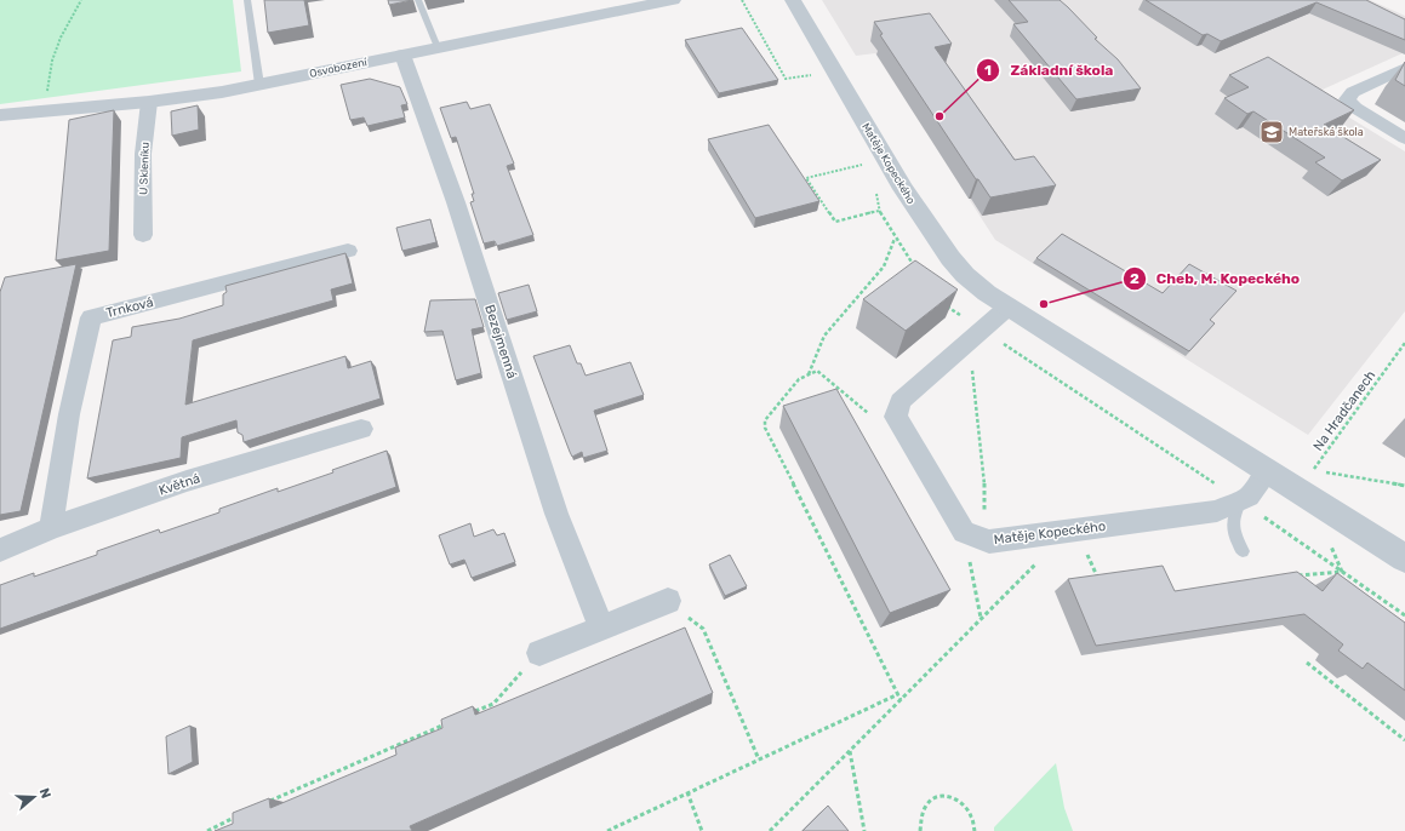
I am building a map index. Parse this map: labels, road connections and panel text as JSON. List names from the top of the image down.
{
  "streets": {
    "street": [
      "Osvobození",
      "Matěje Kopeckého",
      "U Skleníku",
      "Trnková",
      "Bezejmenná",
      "Květná"
    ],
    "path": ["Na Hradčanech"]
  },
  "crossings": [
    ["Osvobození", "U Skleníku"],
    ["Osvobození", "Bezejmenná"],
    ["Trnková", "Květná"]
  ],
  "places": {
    "other": ["Základní škola", "Cheb, M. Kopeckého"],
    "school or university": ["Mateřská škola"]
  },
  "north": "right"
}
